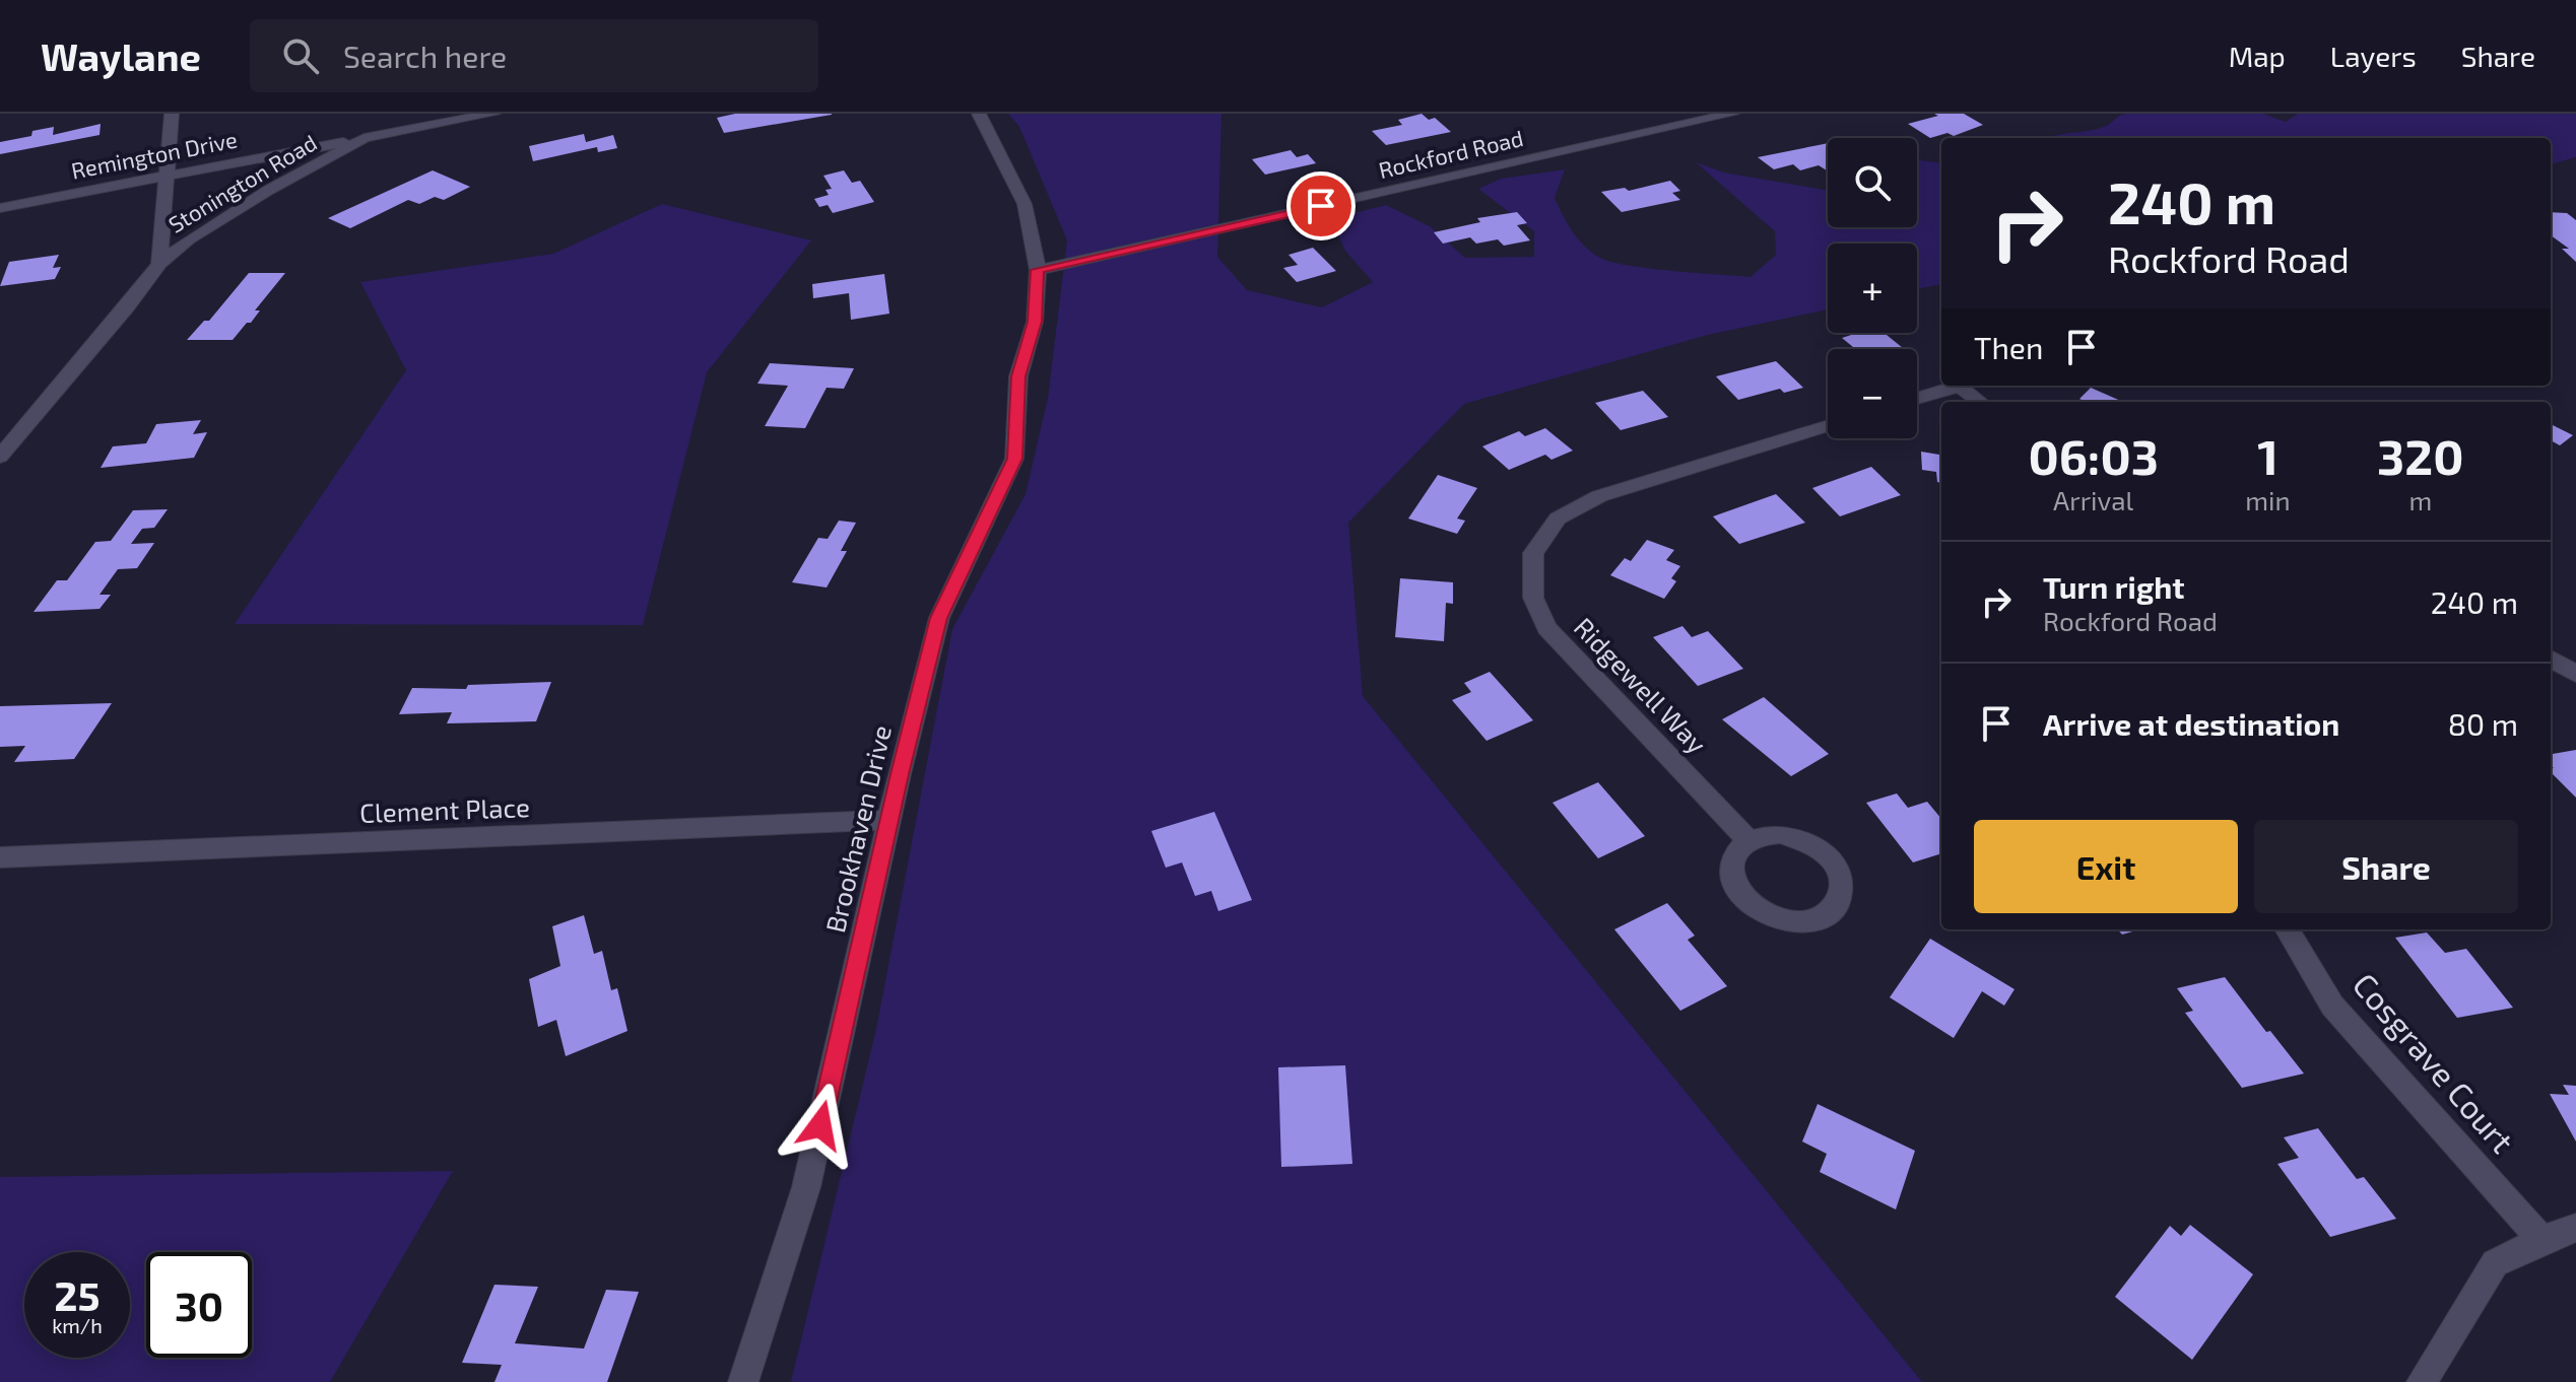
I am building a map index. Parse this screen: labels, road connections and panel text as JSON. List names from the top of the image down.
{
  "streets": {
    "street": [
      "Rockford Road",
      "Remington Drive",
      "Stonington Road",
      "Ridgewell Way",
      "Clement Place",
      "Brookhaven Drive",
      "Cosgrave Court"
    ]
  },
  "crossings": [
    ["Rockford Road", "Brookhaven Drive"],
    ["Remington Drive", "Stonington Road"],
    ["Clement Place", "Brookhaven Drive"]
  ],
  "page": {
    "header": "Waylane",
    "search": "Search here",
    "nav": ["Map", "Layers", "Share"],
    "map_buttons": ["+", "−"],
    "turn": ["240 m", "Rockford Road"],
    "then": "Then",
    "eta": [
      "06:03",
      "Arrival",
      "1",
      "min",
      "320",
      "m"
    ],
    "list": [
      {
        "name": "Turn right",
        "note": "Rockford Road",
        "value": "240 m"
      },
      {
        "name": "Arrive at destination",
        "value": "80 m"
      }
    ],
    "buttons": ["Exit", "Share"],
    "speed": "25 km/h",
    "limit": "30"
  }
}
